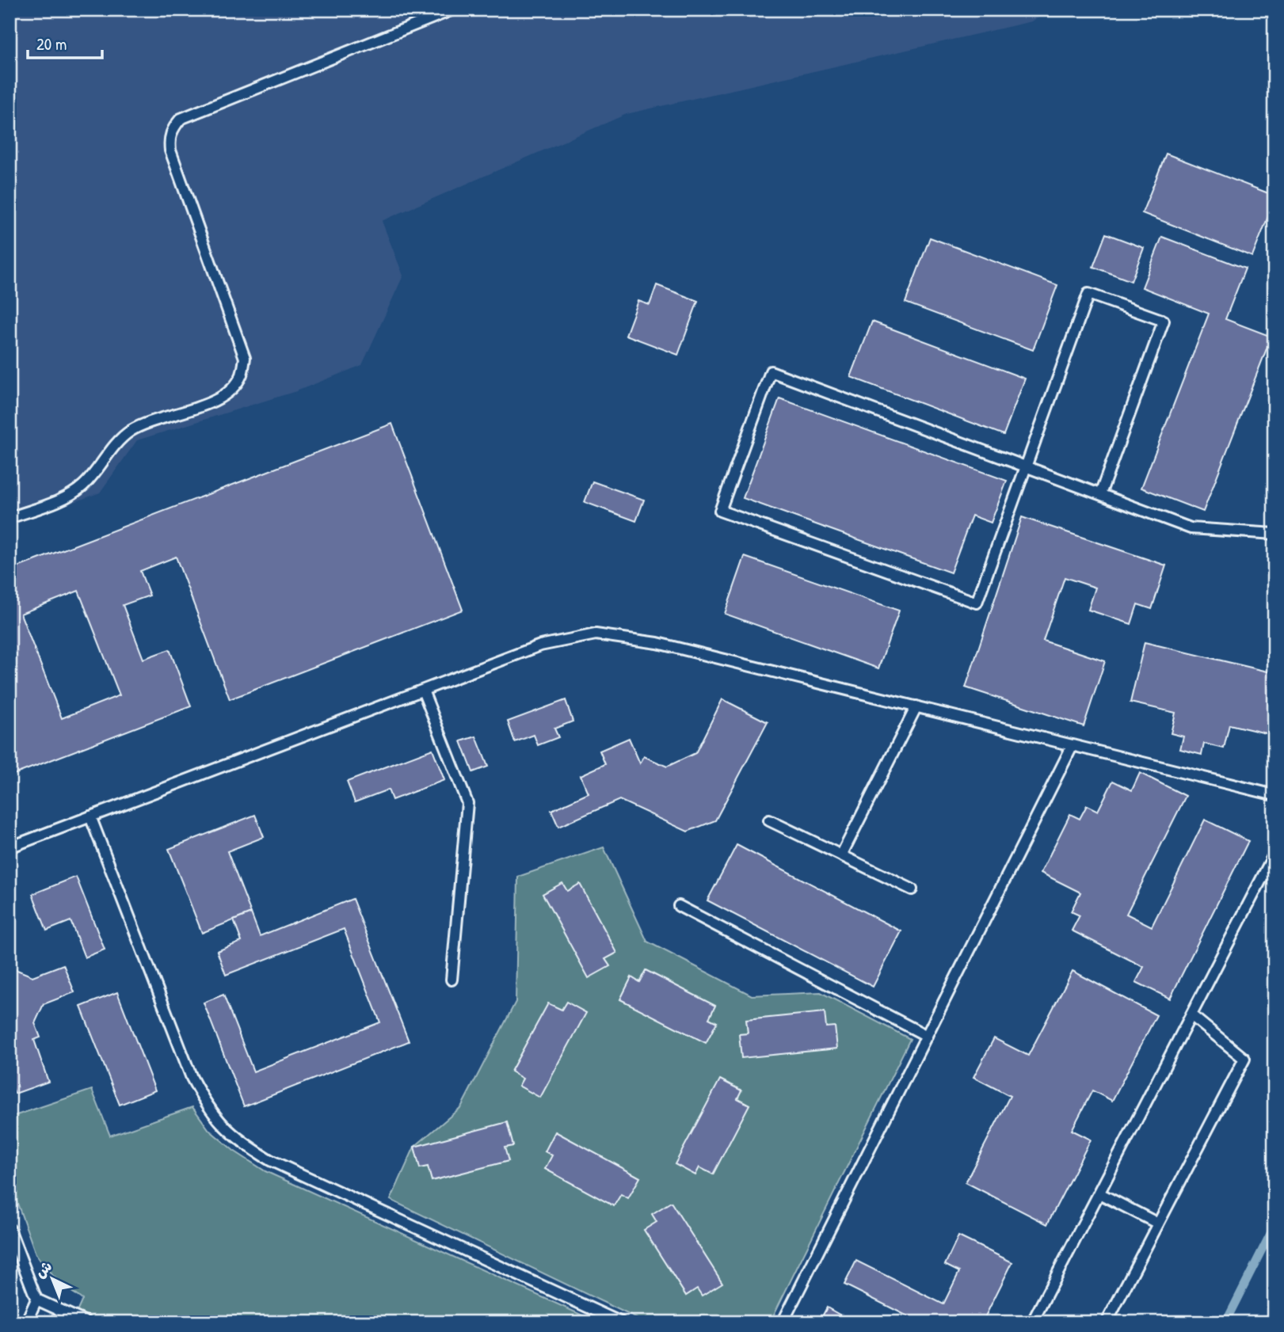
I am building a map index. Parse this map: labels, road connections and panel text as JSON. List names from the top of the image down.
{
  "scale_bar": "20 m",
  "north": "top left"
}
